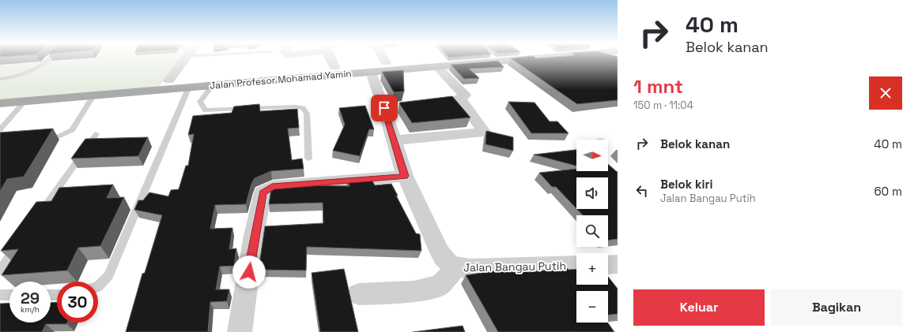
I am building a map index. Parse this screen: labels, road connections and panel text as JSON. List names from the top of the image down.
{
  "streets": {
    "main road": ["Jalan Profesor Mohamad Yamin"],
    "street": ["Jalan Bangau Putih"]
  },
  "crossings": [
    ["Jalan Profesor Mohamad Yamin", "Jalan Bangau Putih"]
  ],
  "north": "right",
  "page": {
    "turn": ["40 m", "Belok kanan"],
    "heading": ["1 mnt", "150 m · 11:04"],
    "list": [
      {
        "name": "Belok kanan",
        "value": "40 m"
      },
      {
        "name": "Belok kiri",
        "note": "Jalan Bangau Putih",
        "value": "60 m"
      }
    ],
    "map_buttons": ["+", "−"],
    "speed": "29 km/h",
    "limit": "30",
    "buttons": ["Keluar", "Bagikan"]
  }
}
